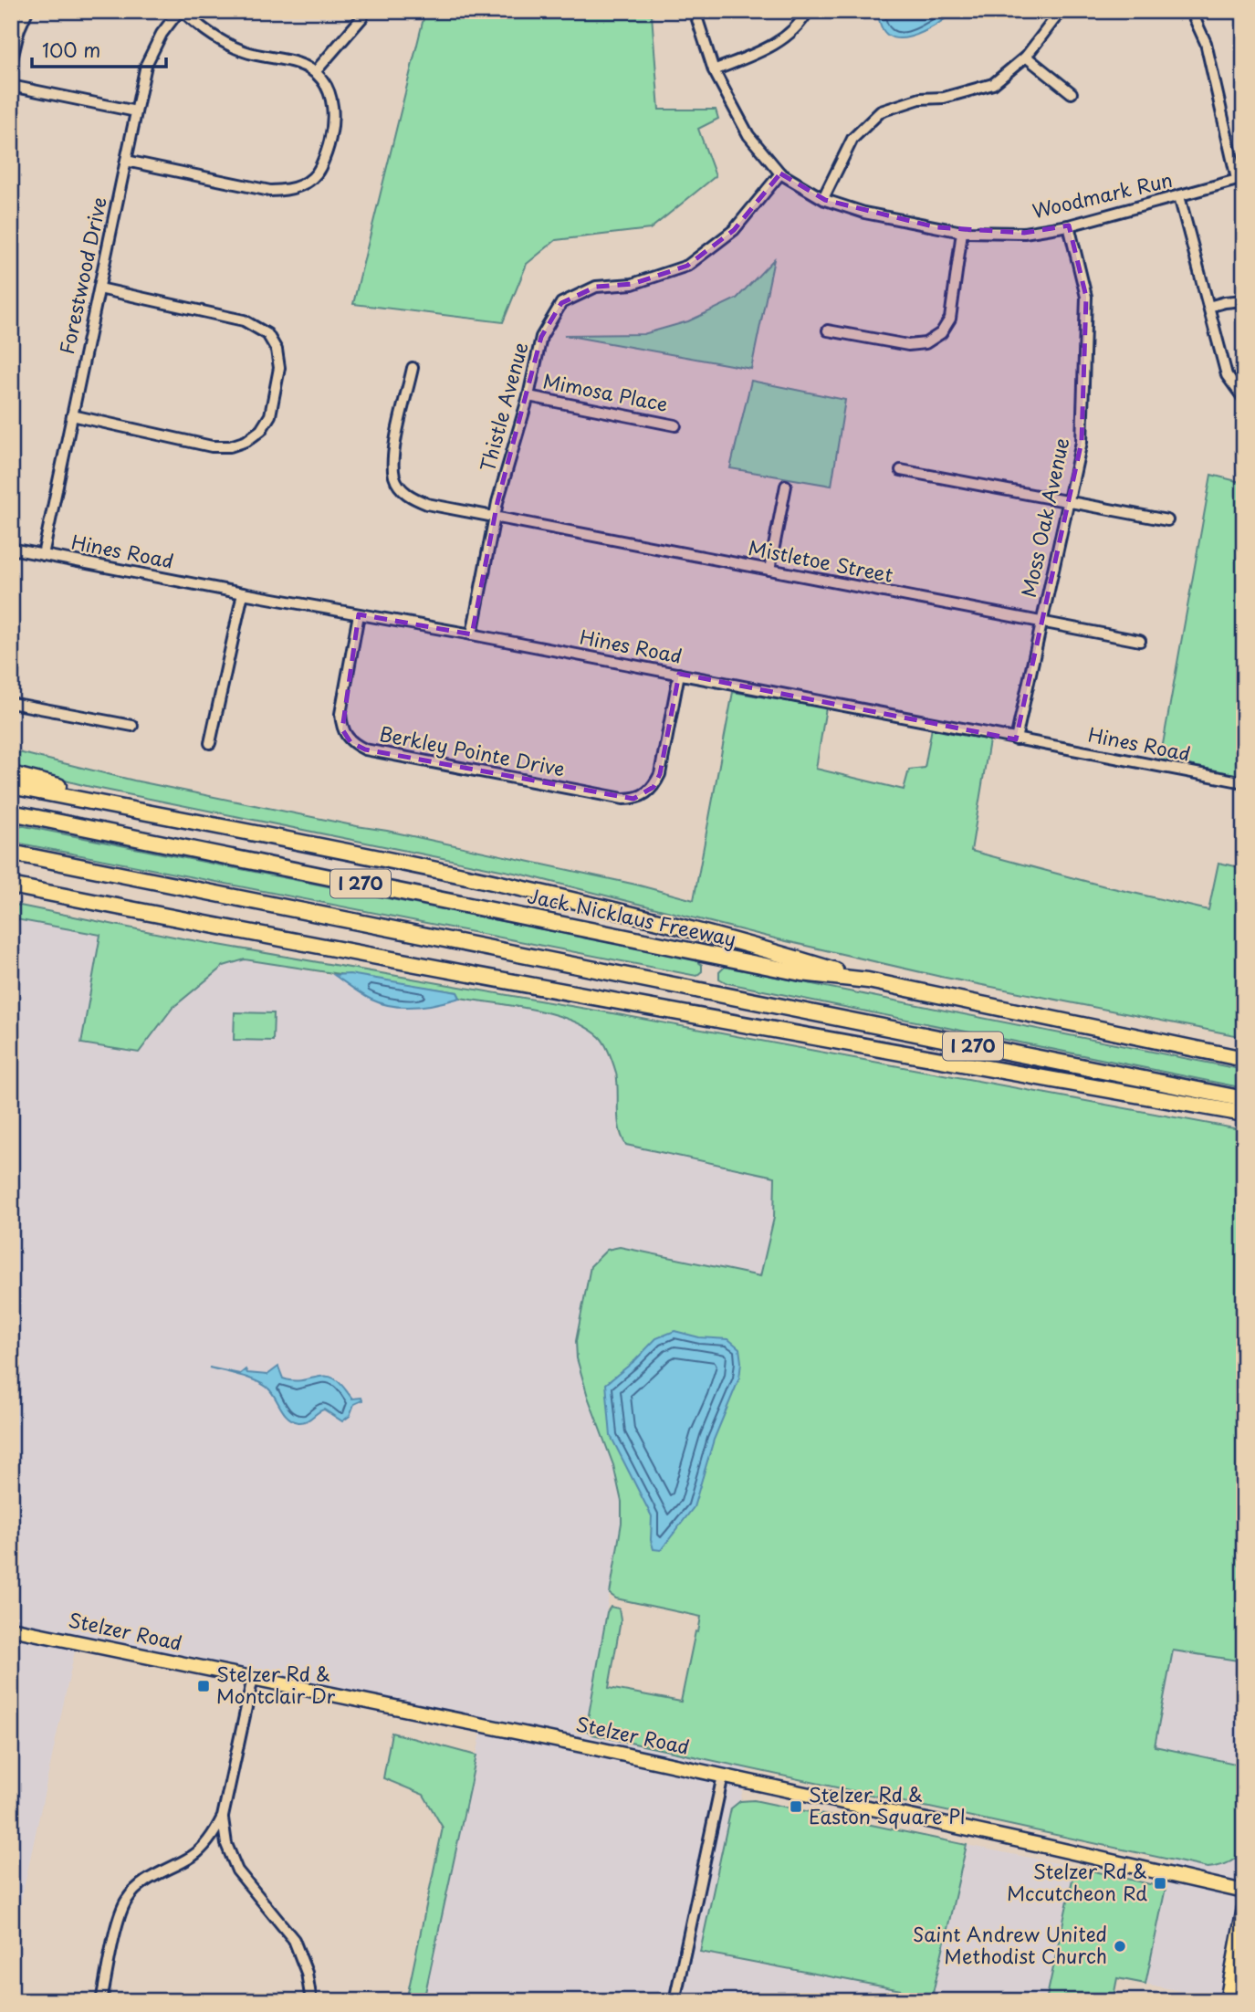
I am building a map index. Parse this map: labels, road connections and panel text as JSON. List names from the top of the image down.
{
  "streets": {
    "highway": ["I 270", "Jack Nicklaus Freeway"],
    "main road": ["Stelzer Road"],
    "street": [
      "Woodmark Run",
      "Forestwood Drive",
      "Mimosa Place",
      "Thistle Avenue",
      "Moss Oak Avenue",
      "Hines Road",
      "Mistletoe Street",
      "Berkley Pointe Drive"
    ]
  },
  "crossings": [
    ["Woodmark Run", "Thistle Avenue"],
    ["Woodmark Run", "Moss Oak Avenue"],
    ["Forestwood Drive", "Hines Road"],
    ["Mimosa Place", "Thistle Avenue"],
    ["Thistle Avenue", "Hines Road"],
    ["Thistle Avenue", "Mistletoe Street"],
    ["Moss Oak Avenue", "Hines Road"],
    ["Moss Oak Avenue", "Mistletoe Street"],
    ["Hines Road", "Berkley Pointe Drive"]
  ],
  "places": {
    "transit": ["Stelzer Rd & Montclair Dr", "Stelzer Rd & Easton Square Pl", "Stelzer Rd & Mccutcheon Rd"],
    "other": ["Saint Andrew United Methodist Church"]
  },
  "scale_bar": "100 m"
}
